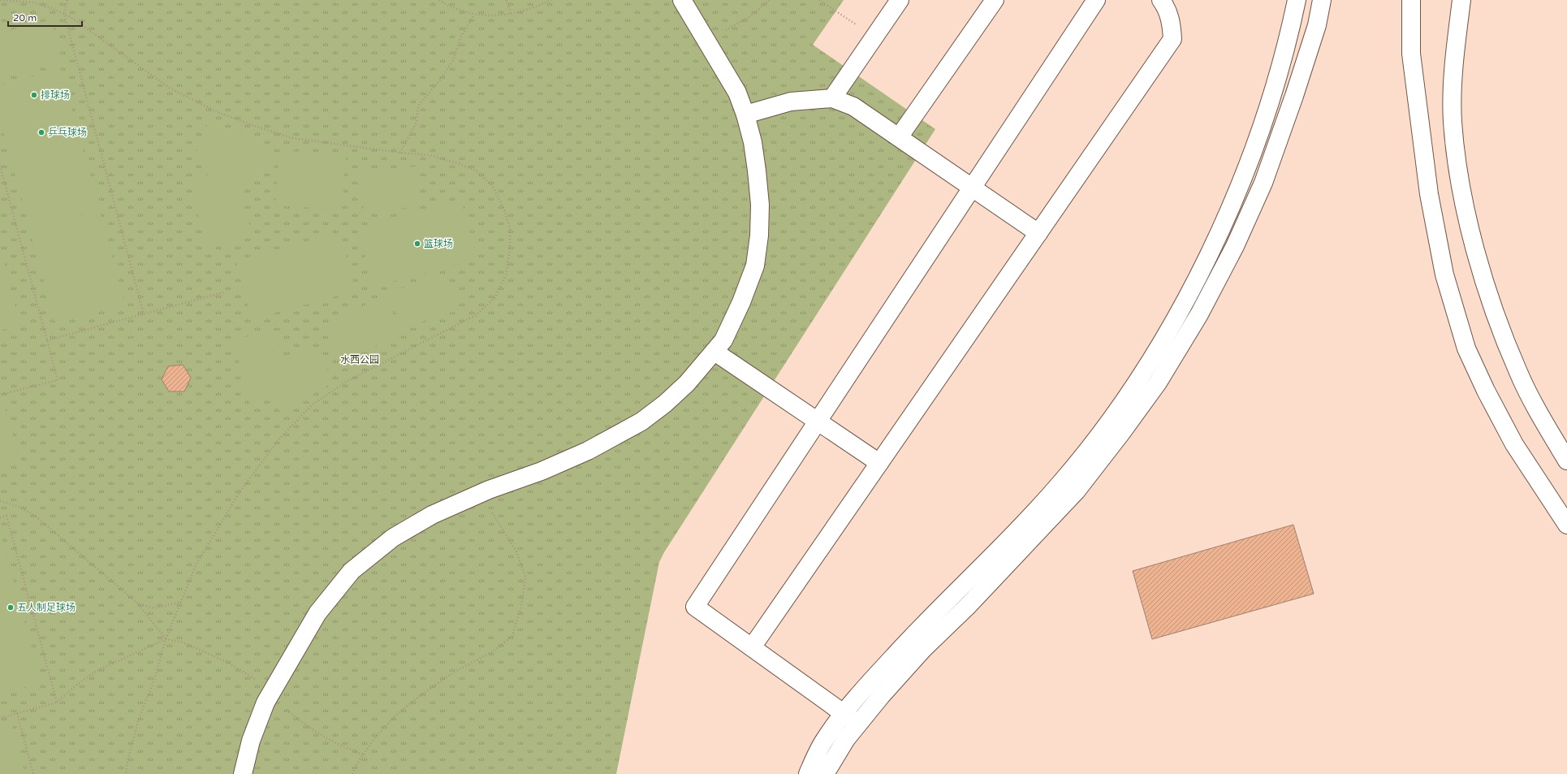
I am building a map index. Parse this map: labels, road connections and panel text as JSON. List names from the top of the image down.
{
  "parks": ["水西公园"],
  "places": [
    "排球场",
    "乒乓球场",
    "篮球场",
    "五人制足球场"
  ],
  "scale_bar": "20 m"
}
